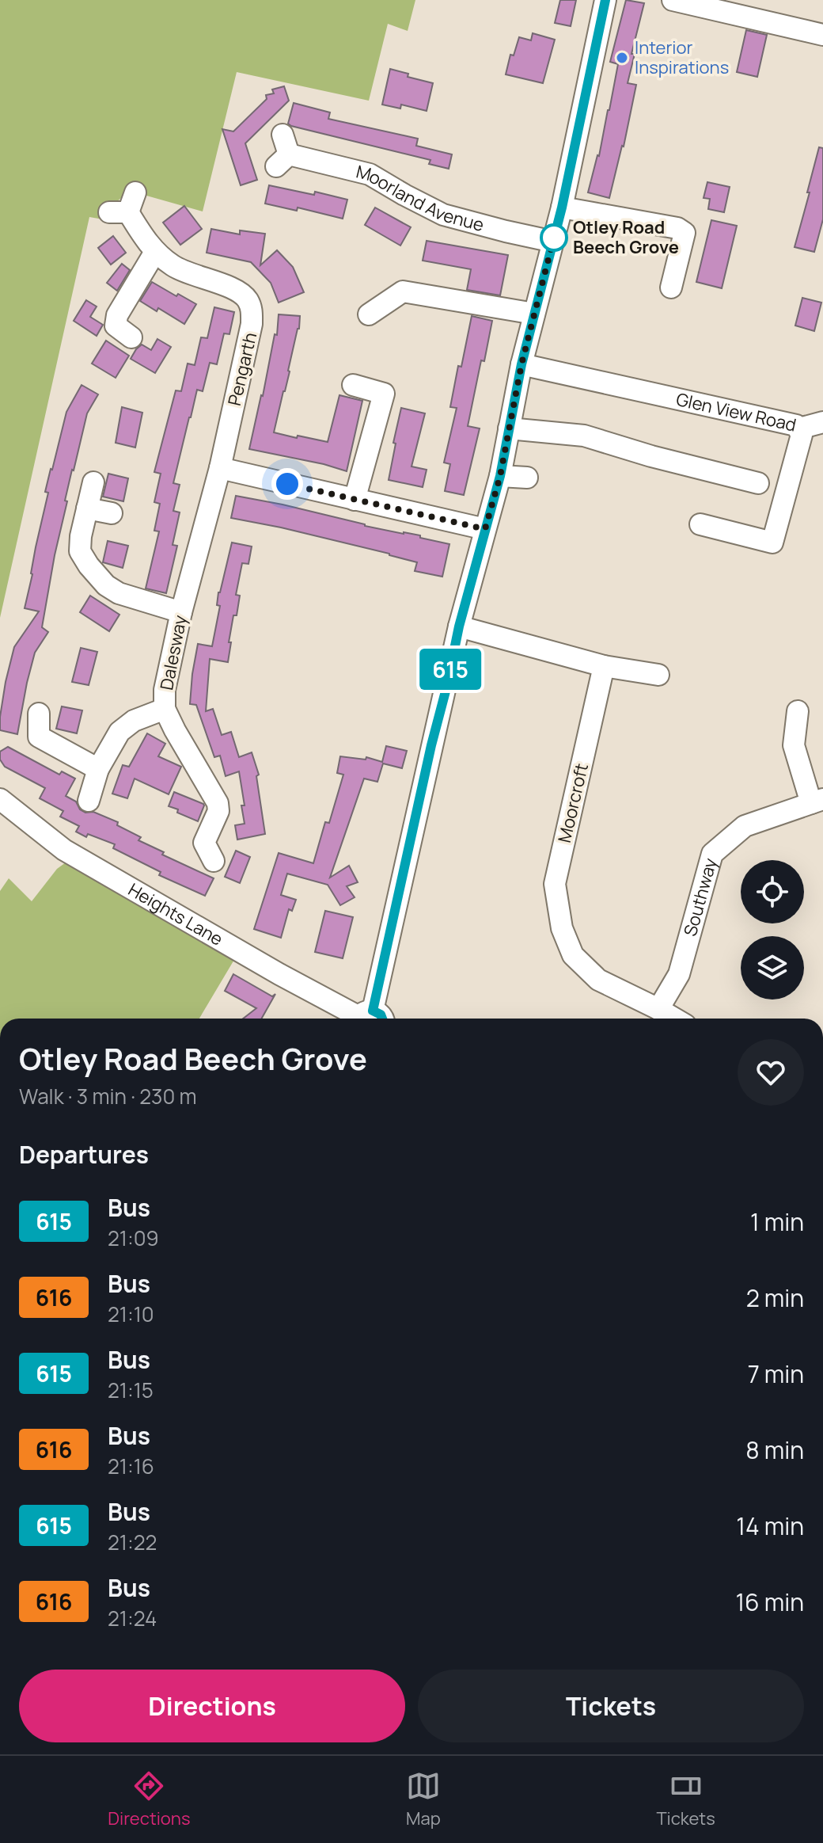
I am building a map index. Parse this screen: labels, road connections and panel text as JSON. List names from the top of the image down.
{
  "streets": {
    "street": [
      "Moorland Avenue",
      "Pengarth",
      "Glen View Road",
      "Dalesway",
      "Moorcroft",
      "Southway",
      "Heights Lane"
    ]
  },
  "crossings": [
    ["Pengarth", "Dalesway"],
    ["Moorcroft", "Southway"]
  ],
  "places": ["Interior Inspirations", "Otley Road Beech Grove"],
  "lines": ["bus line 615"],
  "page": {
    "on_map": "615",
    "heading": [
      ["Otley Road Beech Grove", "Walk · 3 min · 230 m"],
      "Departures"
    ],
    "list": [
      {
        "mark": "615",
        "name": "Bus",
        "note": "21:09",
        "value": "1 min"
      },
      {
        "mark": "616",
        "name": "Bus",
        "note": "21:10",
        "value": "2 min"
      },
      {
        "mark": "615",
        "name": "Bus",
        "note": "21:15",
        "value": "7 min"
      },
      {
        "mark": "616",
        "name": "Bus",
        "note": "21:16",
        "value": "8 min"
      },
      {
        "mark": "615",
        "name": "Bus",
        "note": "21:22",
        "value": "14 min"
      },
      {
        "mark": "616",
        "name": "Bus",
        "note": "21:24",
        "value": "16 min"
      }
    ],
    "buttons": ["Directions", "Tickets"],
    "tabs": ["Directions", "Map", "Tickets"]
  }
}
